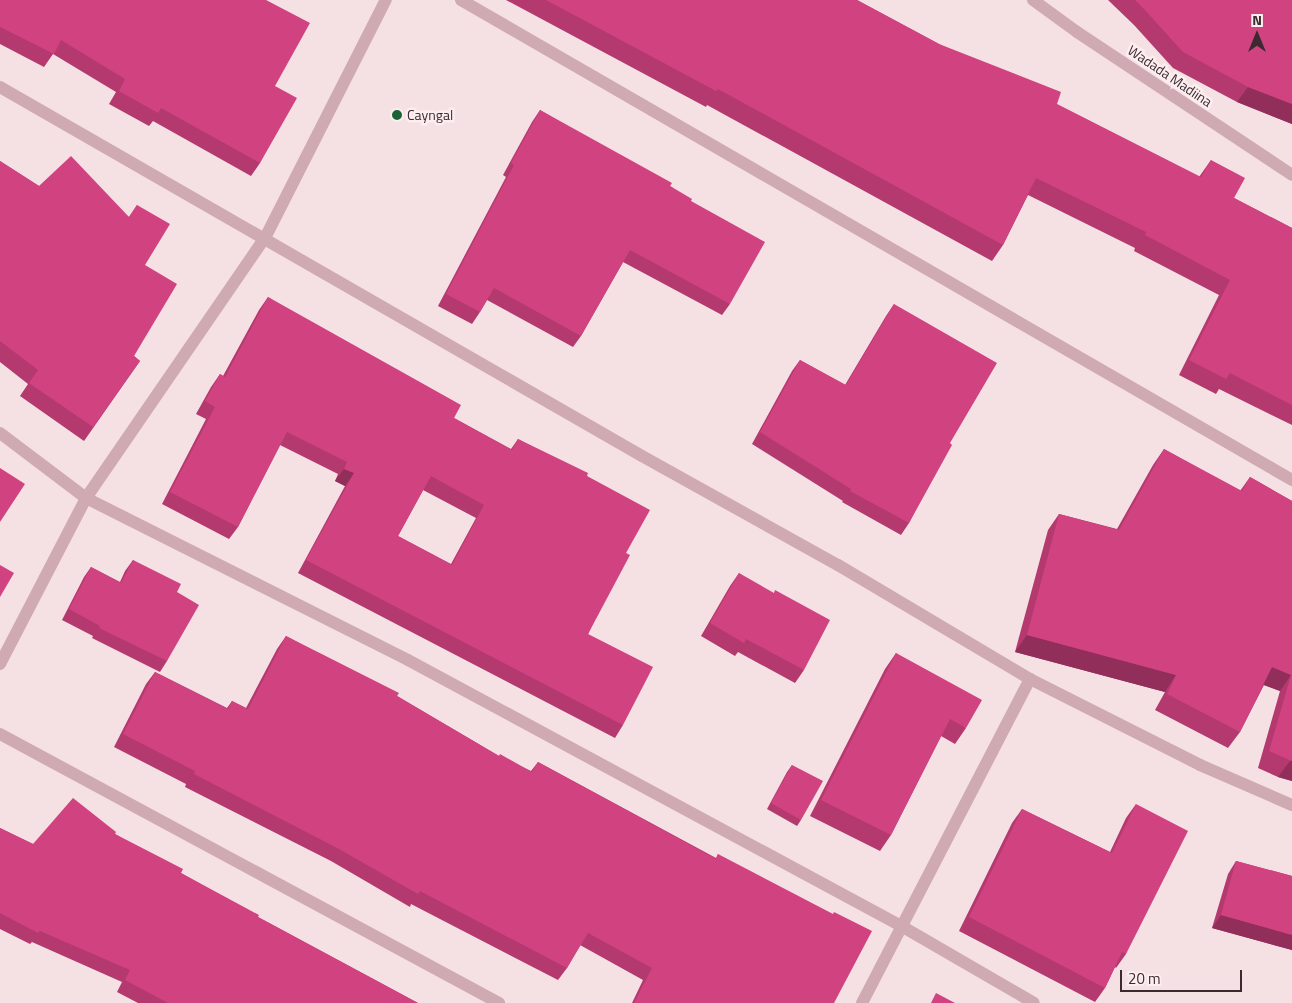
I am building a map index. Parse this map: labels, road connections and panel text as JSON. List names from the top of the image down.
{
  "streets": {
    "street": ["Wadada Madiina"]
  },
  "places": ["Cayngal"],
  "scale_bar": "20 m",
  "north": "top"
}
